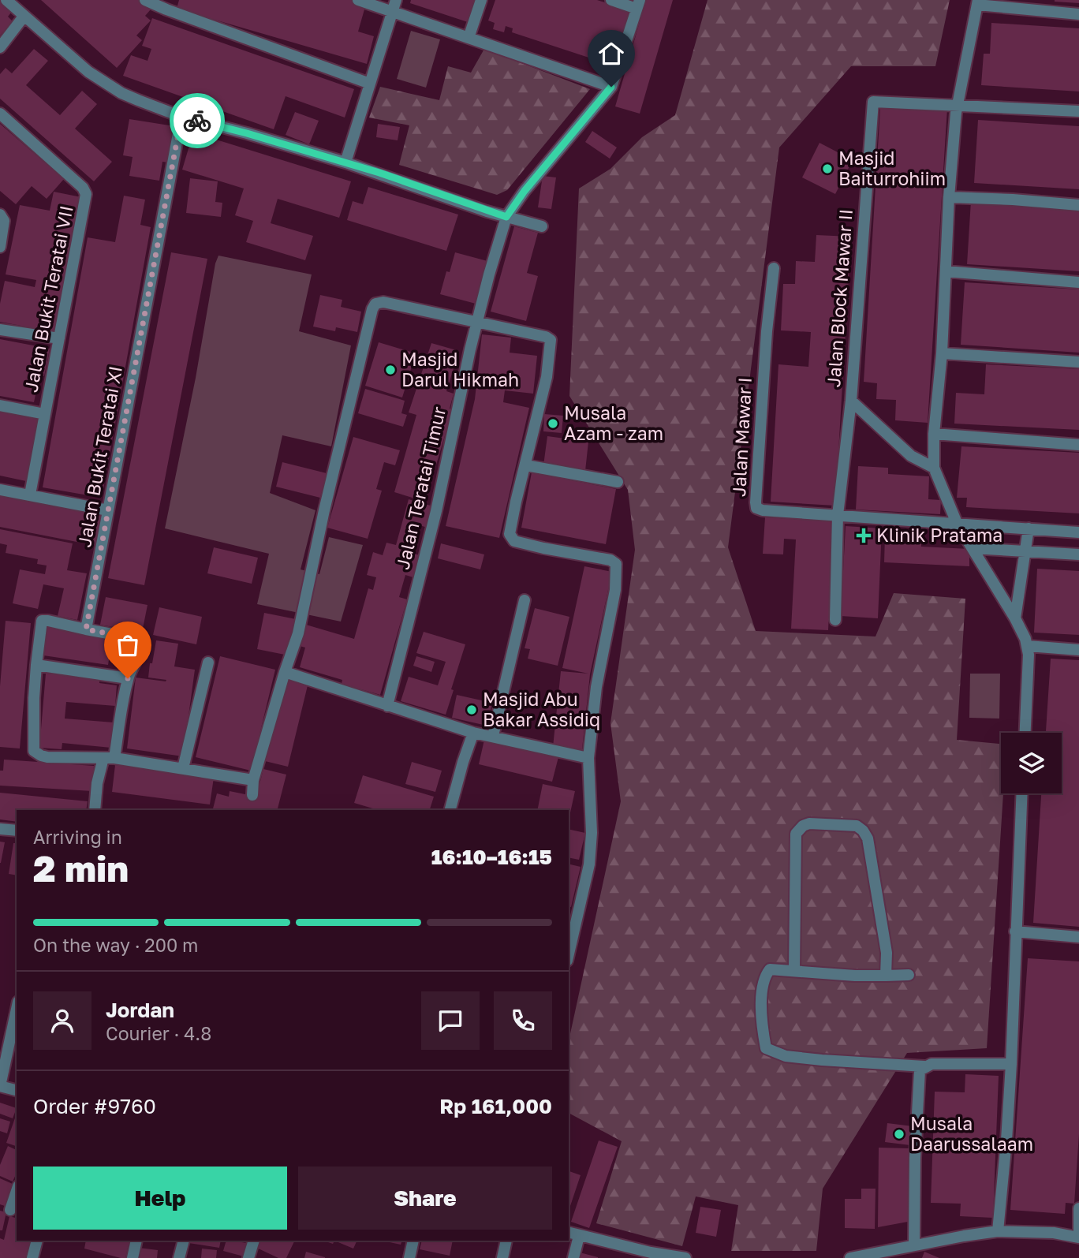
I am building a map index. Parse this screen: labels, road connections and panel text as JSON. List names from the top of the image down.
{
  "streets": {
    "street": [
      "Jalan Block Mawar II",
      "Jalan Bukit Teratai VII",
      "Jalan Mawar I",
      "Jalan Bukit Teratai XI",
      "Jalan Teratai Timur"
    ]
  },
  "crossings": [
    ["Jalan Block Mawar II", "Jalan Mawar I"]
  ],
  "places": {
    "other": [
      "Masjid Baiturrohiim",
      "Masjid Darul Hikmah",
      "Musala Azam - zam",
      "Masjid Abu Bakar Assidiq",
      "Musala Daarussalaam"
    ],
    "health": ["Klinik Pratama"]
  },
  "page": {
    "heading": ["2 min", "Arriving in", "16:10–16:15"],
    "panel": [
      "Jordan",
      "Courier · 4.8",
      "Order #9760",
      "Rp 161,000"
    ],
    "bar": "On the way · 200 m",
    "buttons": ["Help", "Share"]
  }
}
